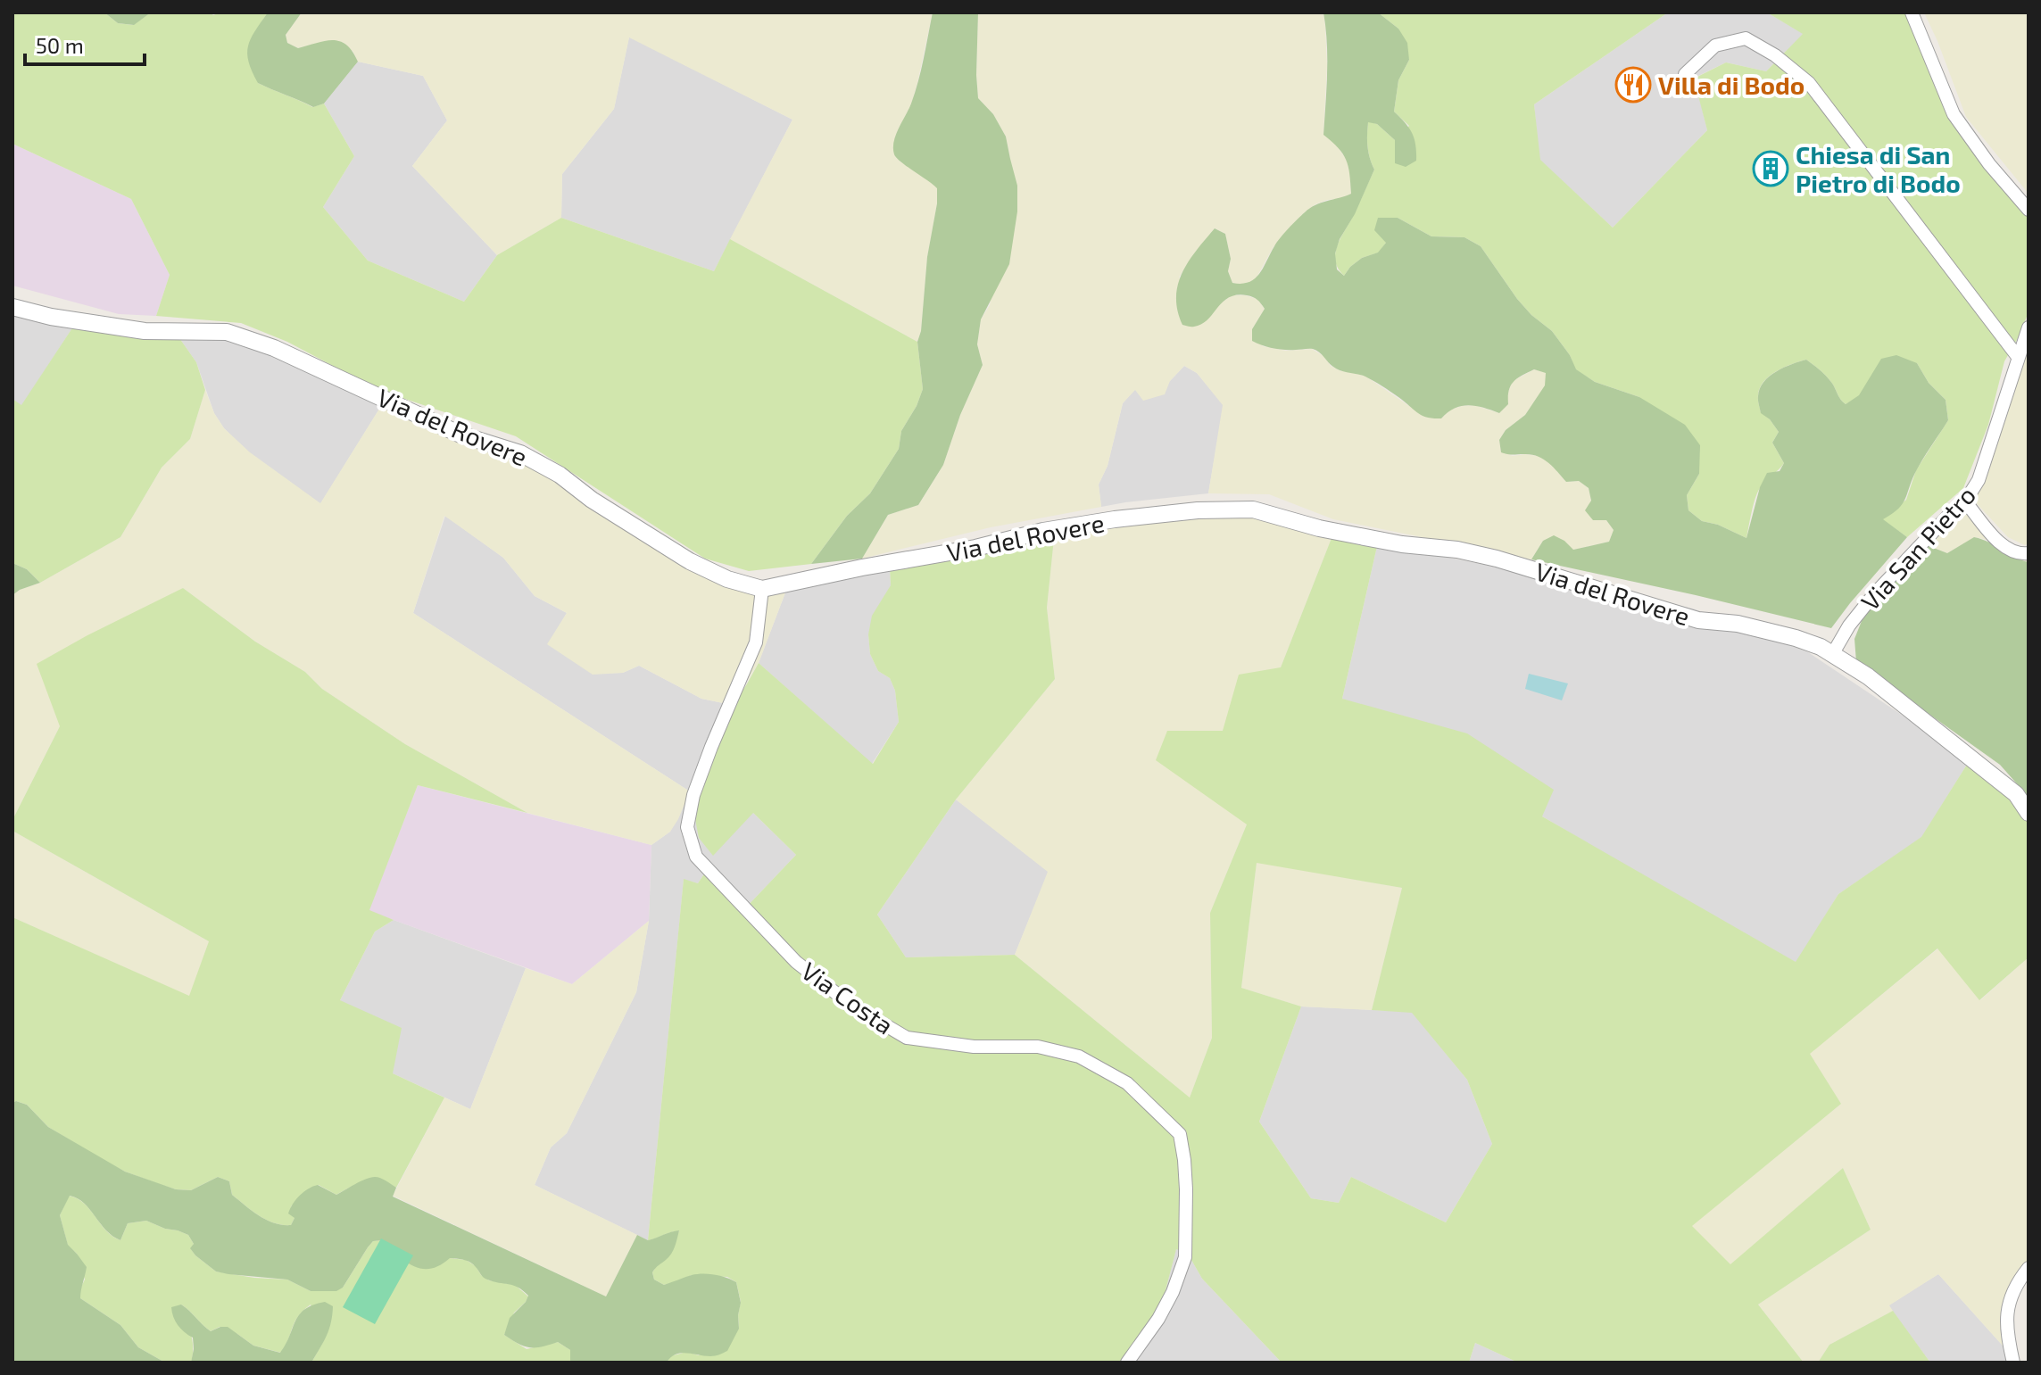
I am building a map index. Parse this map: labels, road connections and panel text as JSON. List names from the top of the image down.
{
  "streets": {
    "street": ["Via del Rovere", "Via San Pietro", "Via Costa"]
  },
  "crossings": [
    ["Via del Rovere", "Via San Pietro"],
    ["Via del Rovere", "Via Costa"]
  ],
  "places": {
    "restaurant": ["Villa di Bodo"],
    "building": ["Chiesa di San Pietro di Bodo"]
  },
  "scale_bar": "50 m"
}
